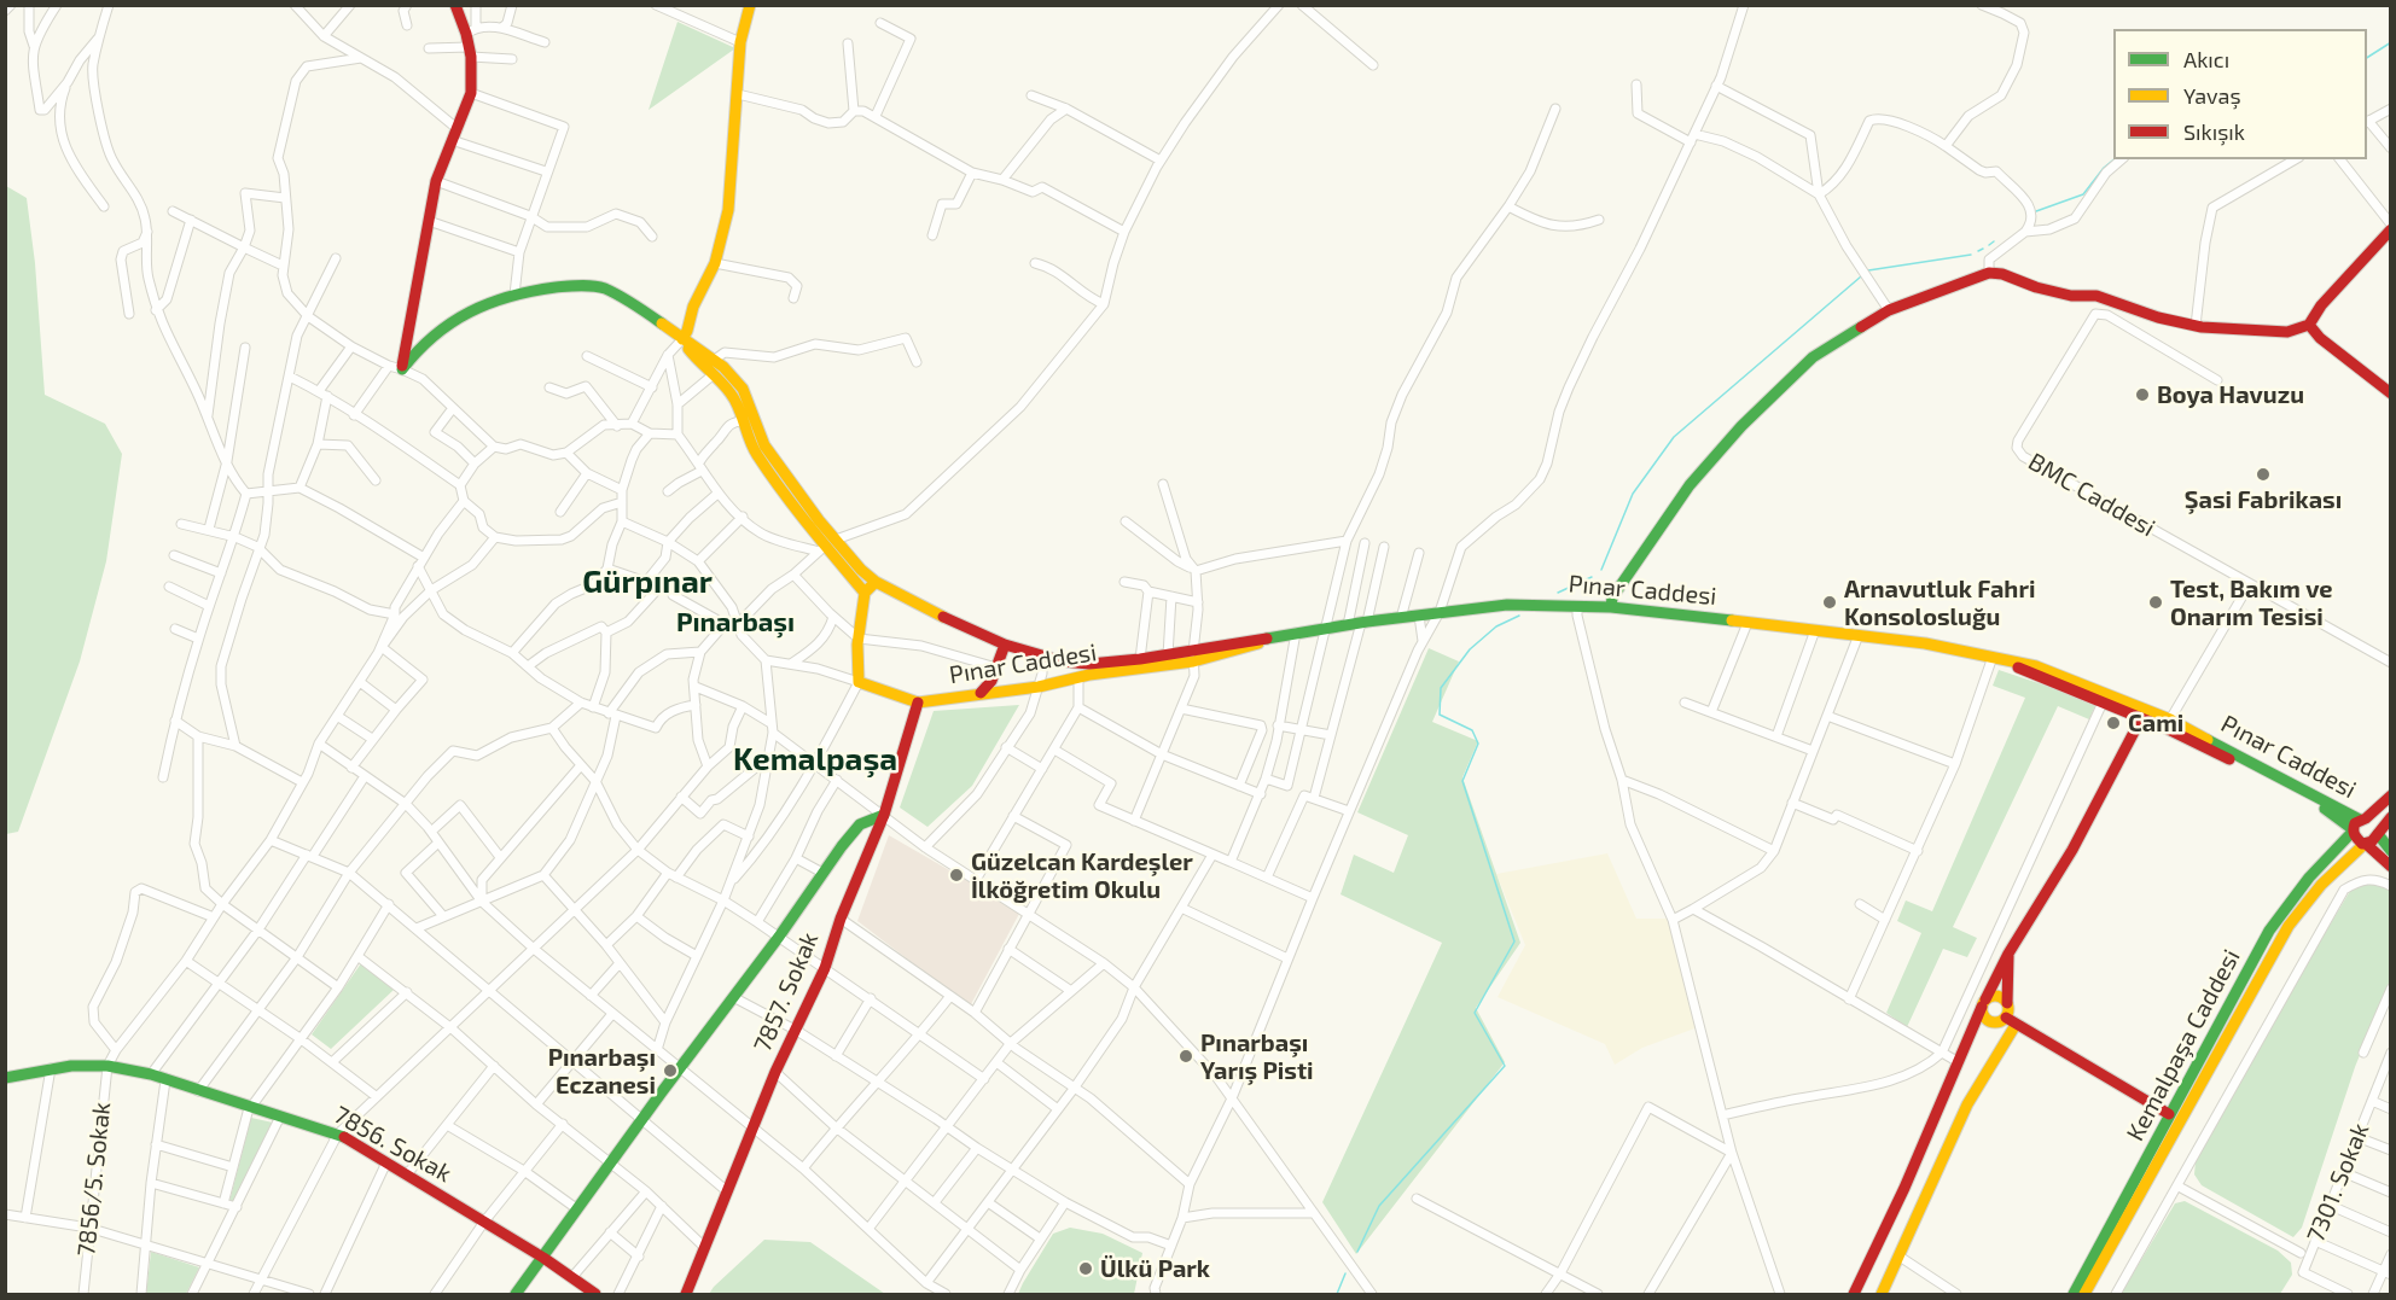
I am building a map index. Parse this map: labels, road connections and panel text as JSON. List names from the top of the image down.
{
  "streets": {
    "street": [
      "BMC Caddesi",
      "Pınar Caddesi",
      "7857. Sokak",
      "Kemalpaşa Caddesi",
      "7856. Sokak",
      "7856/5. Sokak",
      "7301. Sokak"
    ]
  },
  "crossings": [
    ["Pınar Caddesi", "7857. Sokak"],
    ["Pınar Caddesi", "Kemalpaşa Caddesi"],
    ["7856. Sokak", "7856/5. Sokak"]
  ],
  "districts": ["Gürpınar", "Pınarbaşı", "Kemalpaşa"],
  "places": [
    "Boya Havuzu",
    "Şasi Fabrikası",
    "Arnavutluk Fahri Konsolosluğu",
    "Test, Bakım ve Onarım Tesisi",
    "Cami",
    "Güzelcan Kardeşler İlköğretim Okulu",
    "Pınarbaşı Yarış Pisti",
    "Pınarbaşı Eczanesi",
    "Ülkü Park"
  ],
  "legend": ["Akıcı", "Yavaş", "Sıkışık"]
}
